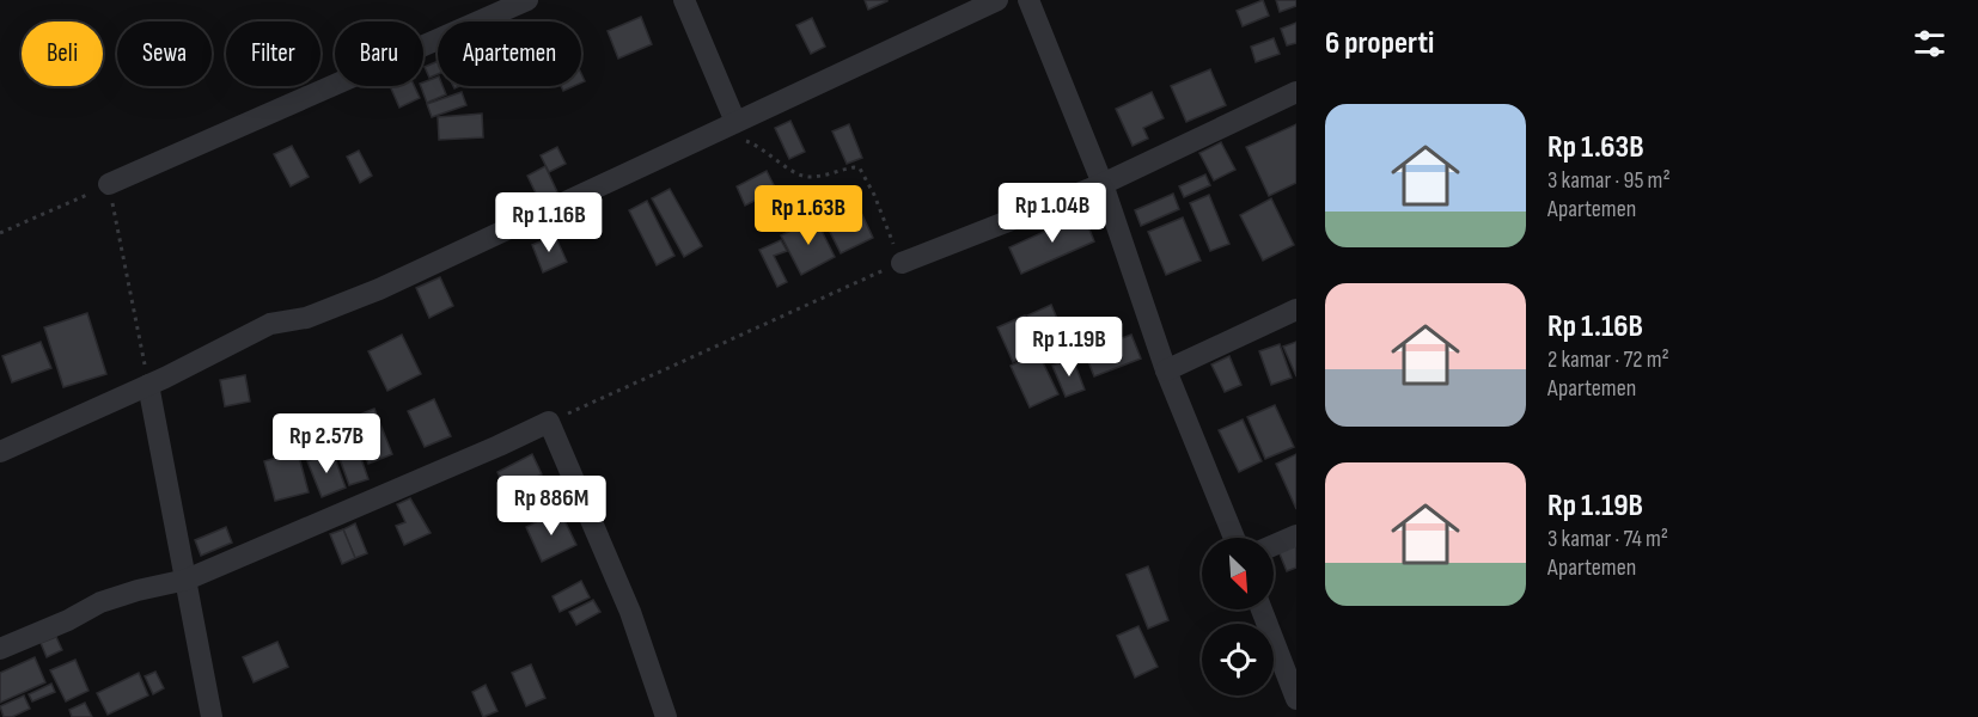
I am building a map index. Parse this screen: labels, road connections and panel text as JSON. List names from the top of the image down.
{
  "north": "bottom right",
  "page": {
    "heading": "6 properti",
    "chip": [
      "Beli",
      "Sewa",
      "Filter",
      "Baru",
      "Apartemen"
    ],
    "list": [
      {
        "name": "Rp 1.63B",
        "note": "3 kamar · 95 m² · Apartemen"
      },
      {
        "name": "Rp 1.16B",
        "note": "2 kamar · 72 m² · Apartemen"
      },
      {
        "name": "Rp 1.19B",
        "note": "3 kamar · 74 m² · Apartemen"
      }
    ],
    "price": [
      "Rp 1.04B",
      "Rp 1.63B",
      "Rp 1.16B",
      "Rp 1.19B",
      "Rp 2.57B",
      "Rp 886M"
    ]
  }
}
